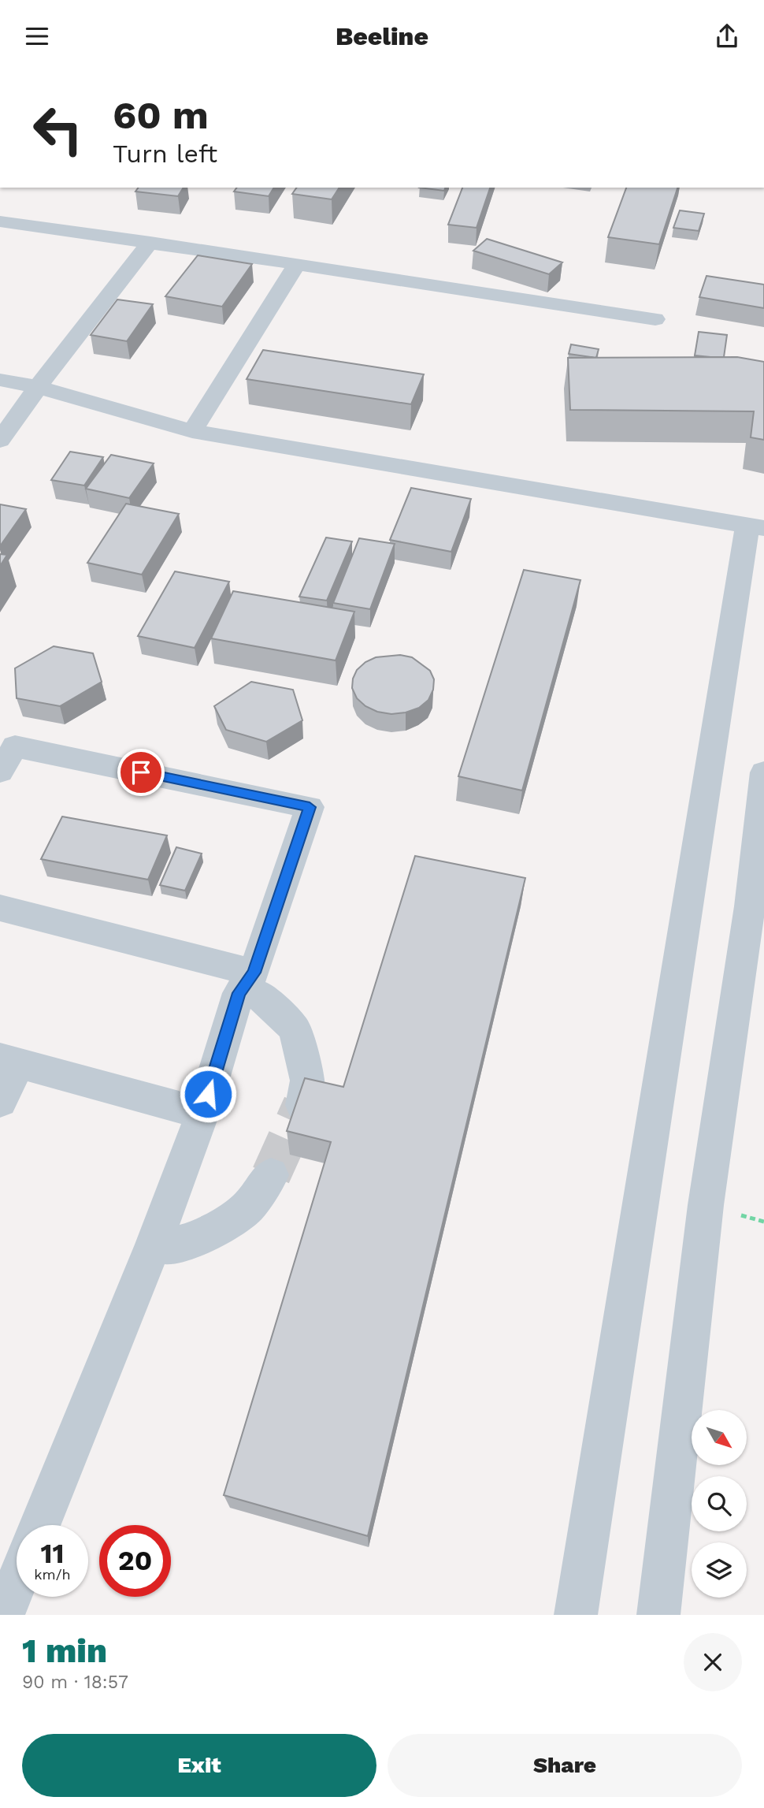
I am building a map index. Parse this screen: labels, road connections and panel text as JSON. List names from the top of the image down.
{
  "north": "bottom right",
  "page": {
    "header": "Beeline",
    "turn": ["60 m", "Turn left"],
    "speed": "11 km/h",
    "limit": "20",
    "heading": ["1 min", "90 m · 18:57"],
    "buttons": ["Exit", "Share"]
  }
}
